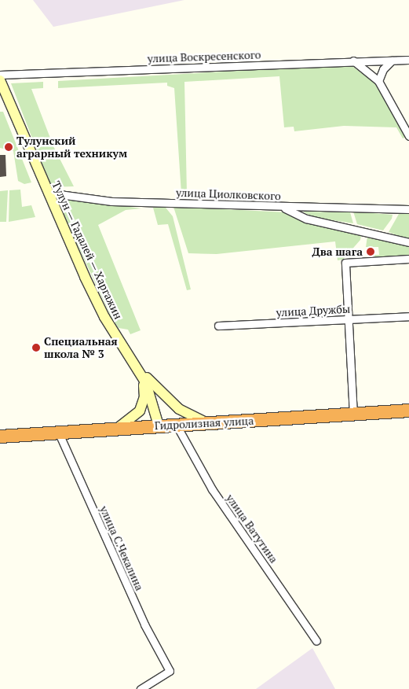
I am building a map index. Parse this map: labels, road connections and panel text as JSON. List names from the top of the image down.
{
  "streets": {
    "highway": ["Гидролизная улица"],
    "street": [
      "улица Воскресенского",
      "улица Циолковского",
      "Тулун — Гадалей — Харгажин",
      "улица Дружбы",
      "улица Ватутина",
      "улица С.Чекалина"
    ]
  },
  "crossings": [
    ["улица Циолковского", "Тулун — Гадалей — Харгажин"],
    ["Тулун — Гадалей — Харгажин", "Гидролизная улица"],
    ["Гидролизная улица", "улица Ватутина"],
    ["Гидролизная улица", "улица С.Чекалина"]
  ],
  "places": ["Тулунский аграрный техникум", "Два шага", "Специальная школа № 3"]
}
